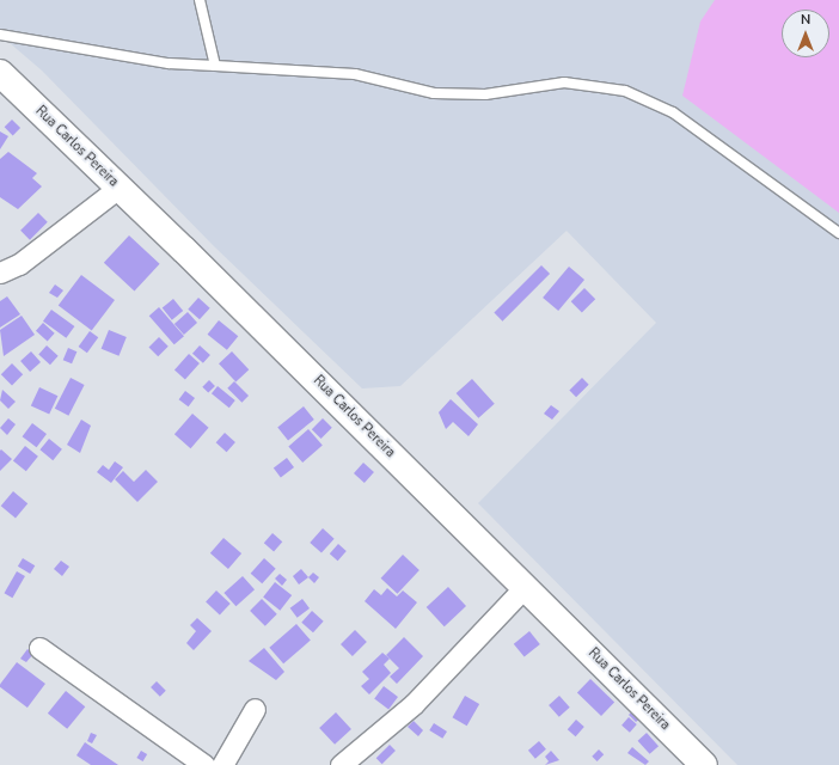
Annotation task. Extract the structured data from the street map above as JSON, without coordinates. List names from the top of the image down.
{
  "streets": {
    "main road": ["Rua Carlos Pereira"]
  },
  "north": "top"
}
